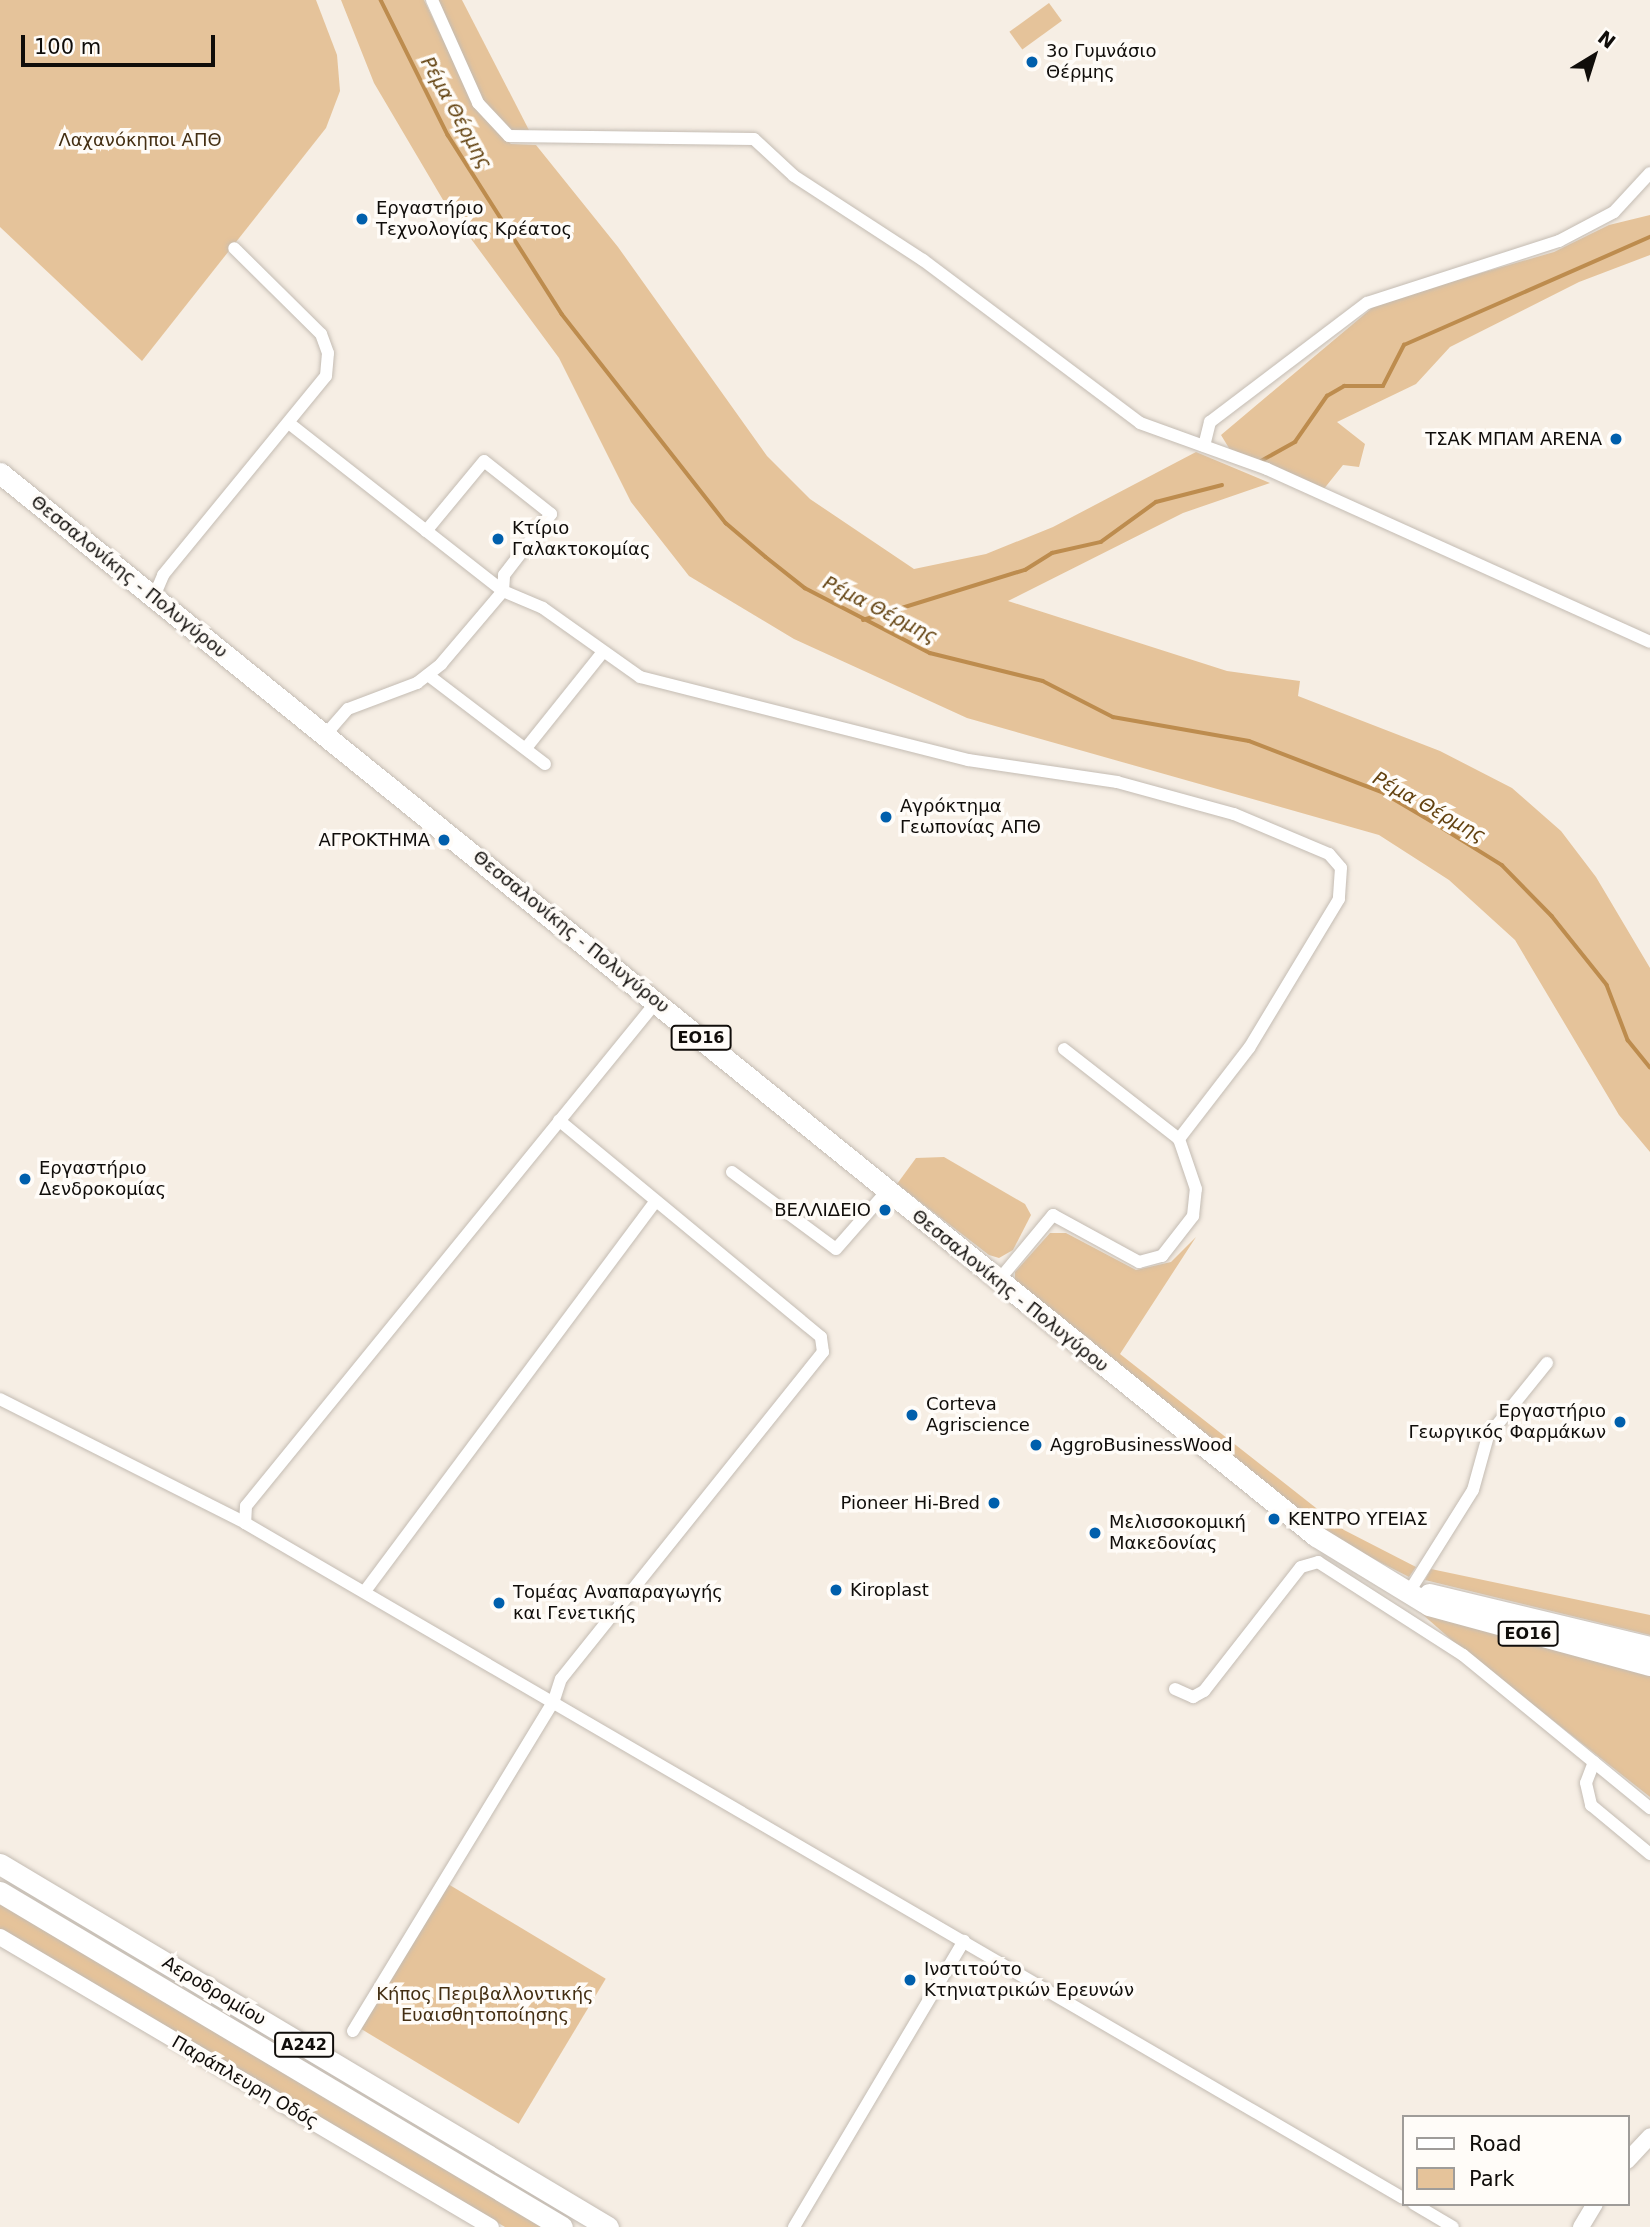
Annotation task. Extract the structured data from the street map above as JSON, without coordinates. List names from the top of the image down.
{
  "streets": {
    "main road": [
      "Θεσσαλονίκης - Πολυγύρου",
      "ΕΟ16",
      "Αεροδρομίου",
      "Α242"
    ],
    "street": ["Παράπλευρη Οδός"]
  },
  "water": ["Ρέμα Θέρμης"],
  "parks": ["Λαχανόκηποι ΑΠΘ", "Κήπος Περιβαλλοντικής Ευαισθητοποίησης"],
  "places": [
    "3ο Γυμνάσιο Θέρμης",
    "Εργαστήριο Τεχνολογίας Κρέατος",
    "ΤΣΑΚ ΜΠΑΜ ARENA",
    "Κτίριο Γαλακτοκομίας",
    "Αγρόκτημα Γεωπονίας ΑΠΘ",
    "ΑΓΡΟΚΤΗΜΑ",
    "Εργαστήριο Δενδροκομίας",
    "ΒΕΛΛΙΔΕΙΟ",
    "Corteva Agriscience",
    "Εργαστήριο Γεωργικός Φαρμάκων",
    "AggroBusinessWood",
    "Pioneer Hi-Bred",
    "ΚΕΝΤΡΟ ΥΓΕΙΑΣ",
    "Μελισσοκομική Μακεδονίας",
    "Kiroplast",
    "Τομέας Αναπαραγωγής και Γενετικής",
    "Ινστιτούτο Κτηνιατρικών Ερευνών"
  ],
  "legend": ["Road", "Park"],
  "scale_bar": "100 m",
  "north": "top right"
}
